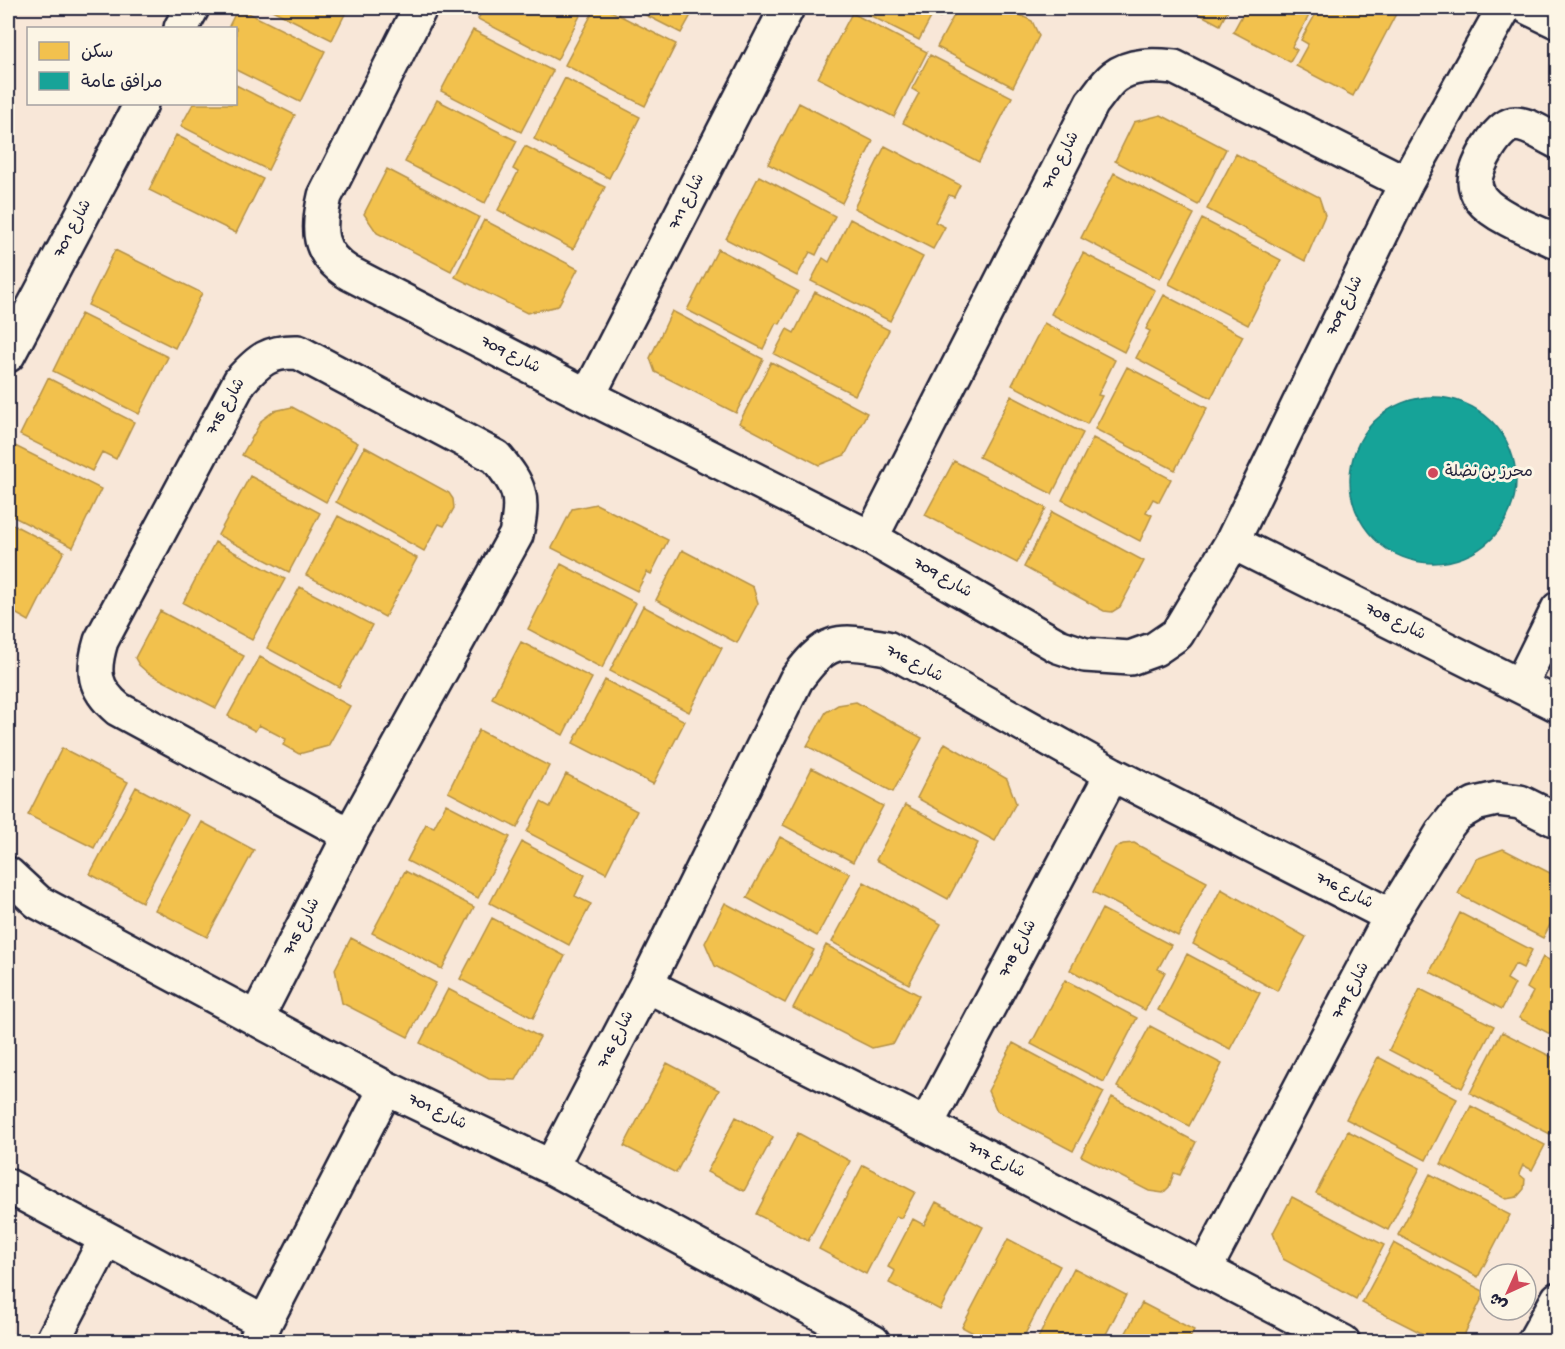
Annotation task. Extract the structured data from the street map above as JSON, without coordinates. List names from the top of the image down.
{
  "streets": {
    "street": [
      "شارع 710",
      "شارع 711",
      "شارع 701",
      "شارع 709",
      "شارع 715",
      "شارع 708",
      "شارع 716",
      "شارع 718",
      "شارع 719",
      "شارع 717"
    ]
  },
  "crossings": [
    ["شارع 710", "شارع 709"],
    ["شارع 711", "شارع 709"],
    ["شارع 701", "شارع 715"],
    ["شارع 701", "شارع 716"],
    ["شارع 709", "شارع 708"],
    ["شارع 716", "شارع 718"],
    ["شارع 716", "شارع 719"],
    ["شارع 716", "شارع 717"],
    ["شارع 718", "شارع 717"],
    ["شارع 719", "شارع 717"]
  ],
  "places": ["محرز بن نضلة"],
  "legend": ["سكن", "مرافق عامة"],
  "north": "bottom left"
}
